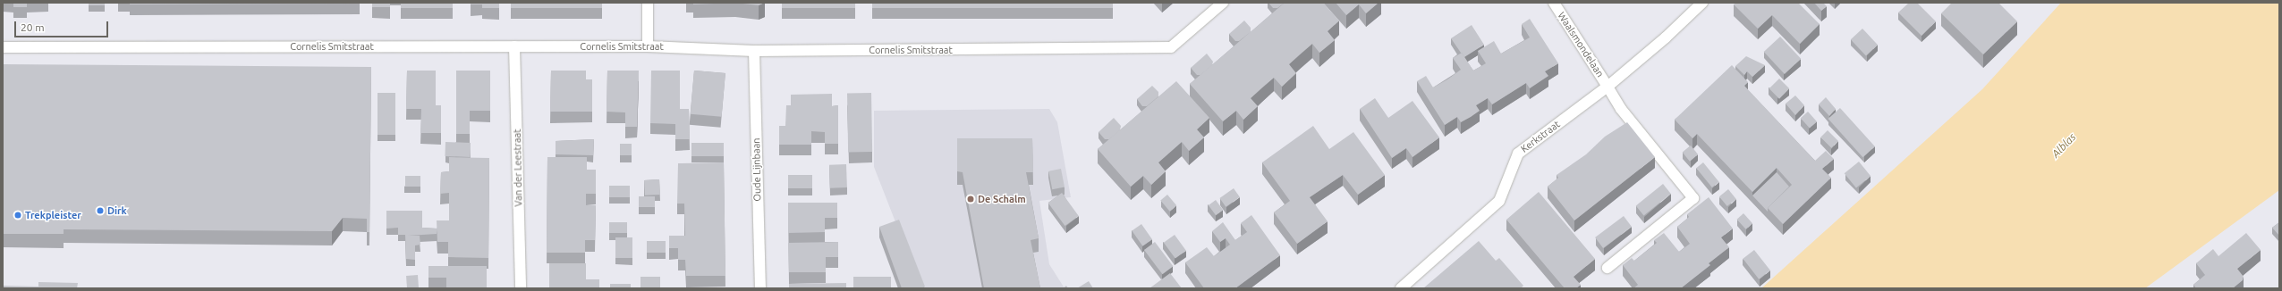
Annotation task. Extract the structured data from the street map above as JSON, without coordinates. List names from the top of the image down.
{
  "streets": {
    "street": [
      "Waalsmondelaan",
      "Cornelis Smitstraat",
      "Kerkstraat",
      "Van der Leestraat",
      "Oude Lijnbaan"
    ]
  },
  "crossings": [
    ["Waalsmondelaan", "Kerkstraat"],
    ["Cornelis Smitstraat", "Van der Leestraat"],
    ["Cornelis Smitstraat", "Oude Lijnbaan"]
  ],
  "water": ["Alblas"],
  "places": ["De Schalm", "Dirk", "Trekpleister"],
  "scale_bar": "20 m"
}
